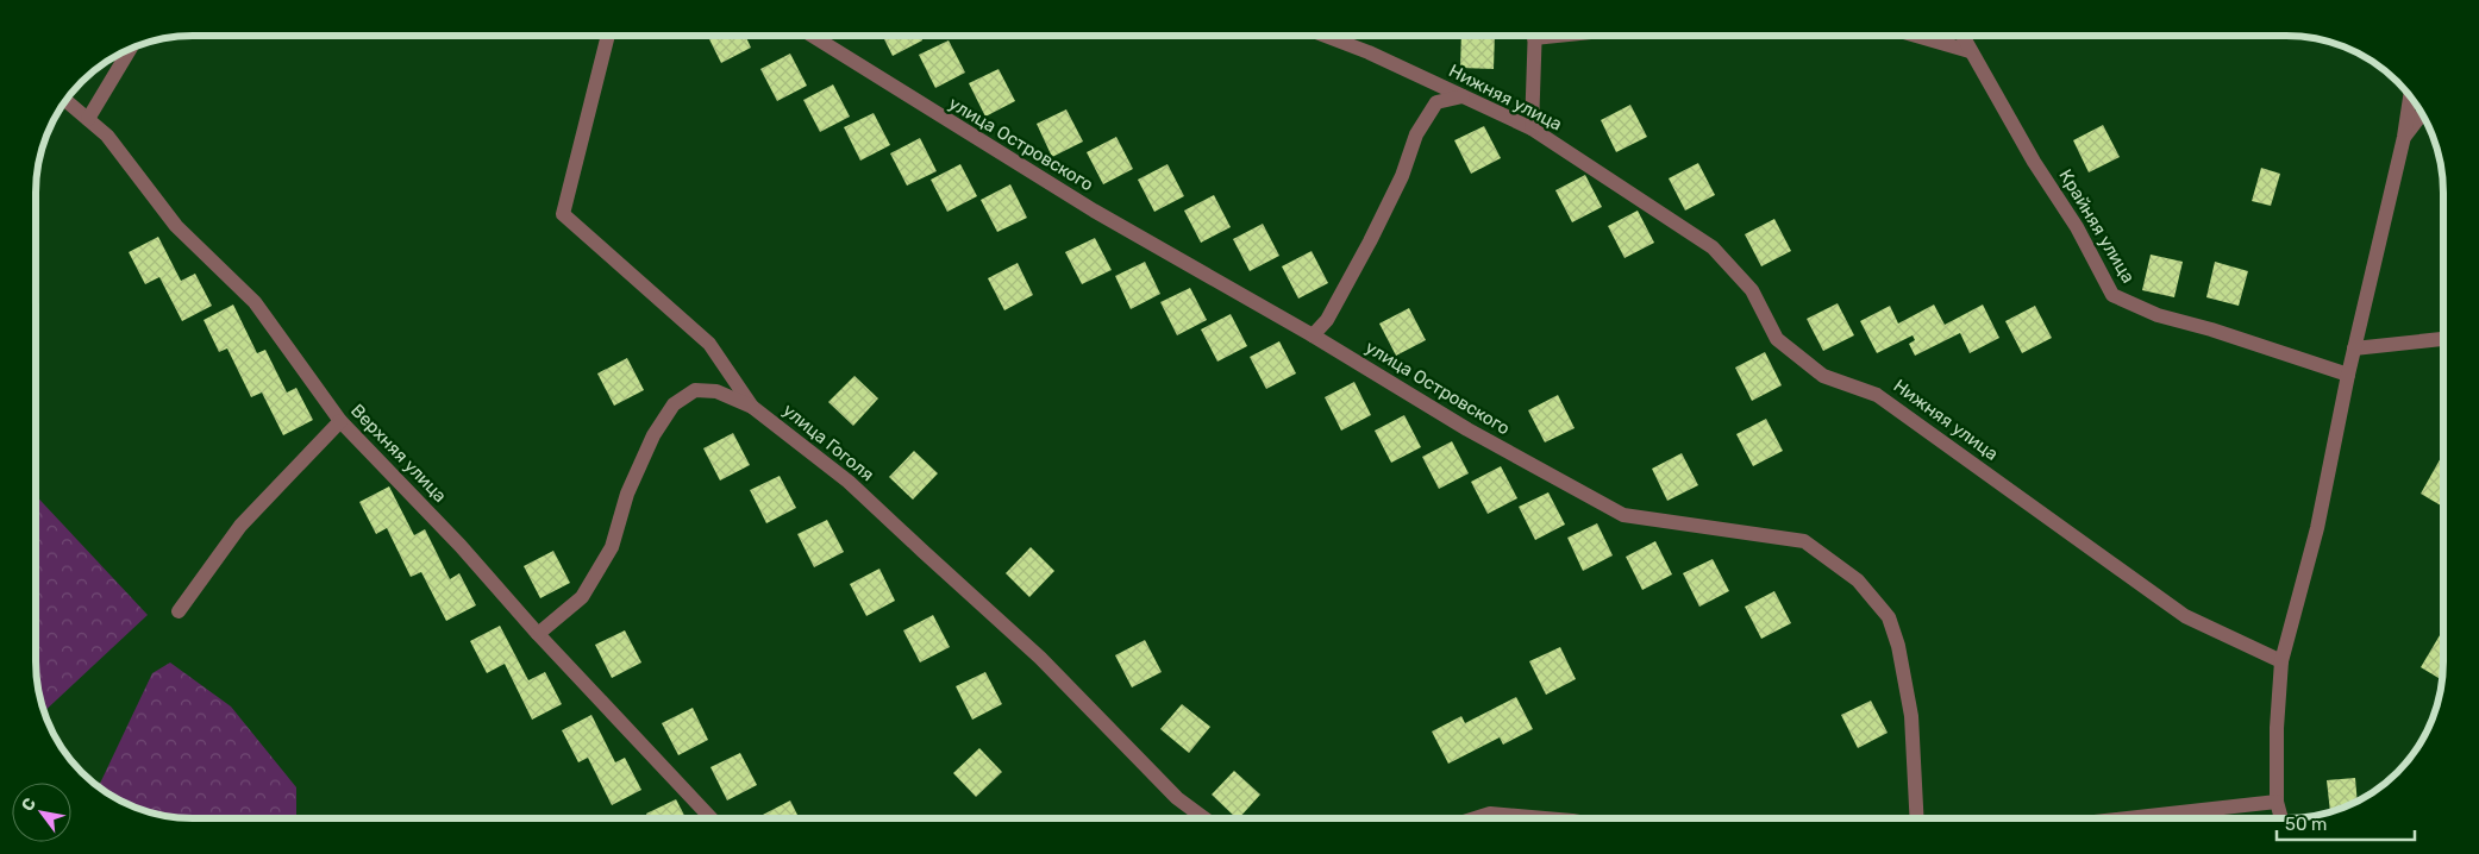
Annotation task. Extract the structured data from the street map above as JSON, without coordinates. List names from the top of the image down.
{
  "streets": {
    "street": [
      "Нижняя улица",
      "улица Островского",
      "Крайняя улица",
      "улица Гоголя",
      "Верхняя улица"
    ]
  },
  "scale_bar": "50 m",
  "north": "top left"
}
